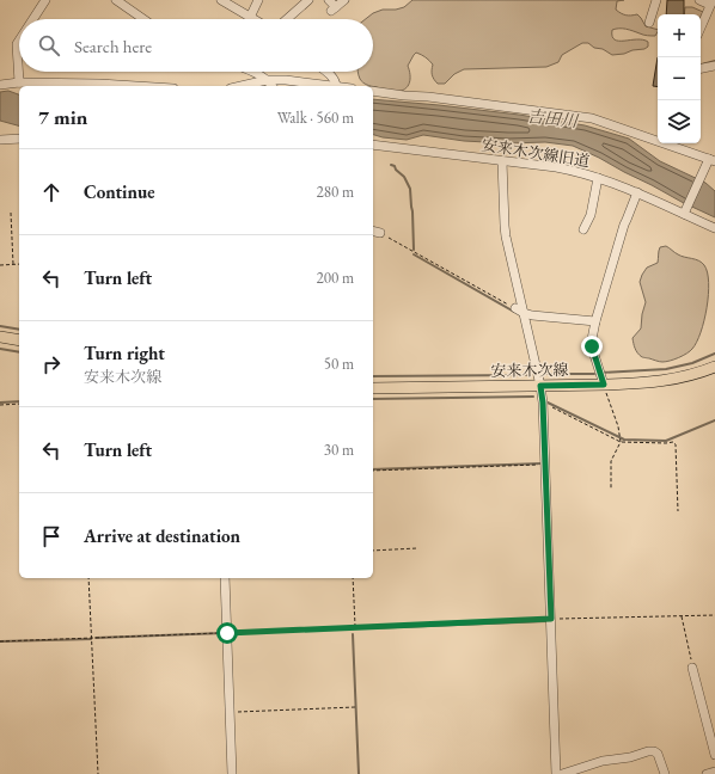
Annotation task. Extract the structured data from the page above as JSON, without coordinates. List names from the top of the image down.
{
  "streets": {
    "main road": ["安来木次線"],
    "street": ["安来木次線旧道"]
  },
  "water": ["吉田川"],
  "page": {
    "map_buttons": ["+", "−"],
    "search": "Search here",
    "heading": ["7 min", "Walk · 560 m"],
    "list": [
      ["Continue", "280 m"],
      ["Turn left", "200 m"],
      ["Turn right", "安来木次線", "50 m"],
      ["Turn left", "30 m"],
      "Arrive at destination"
    ]
  }
}
